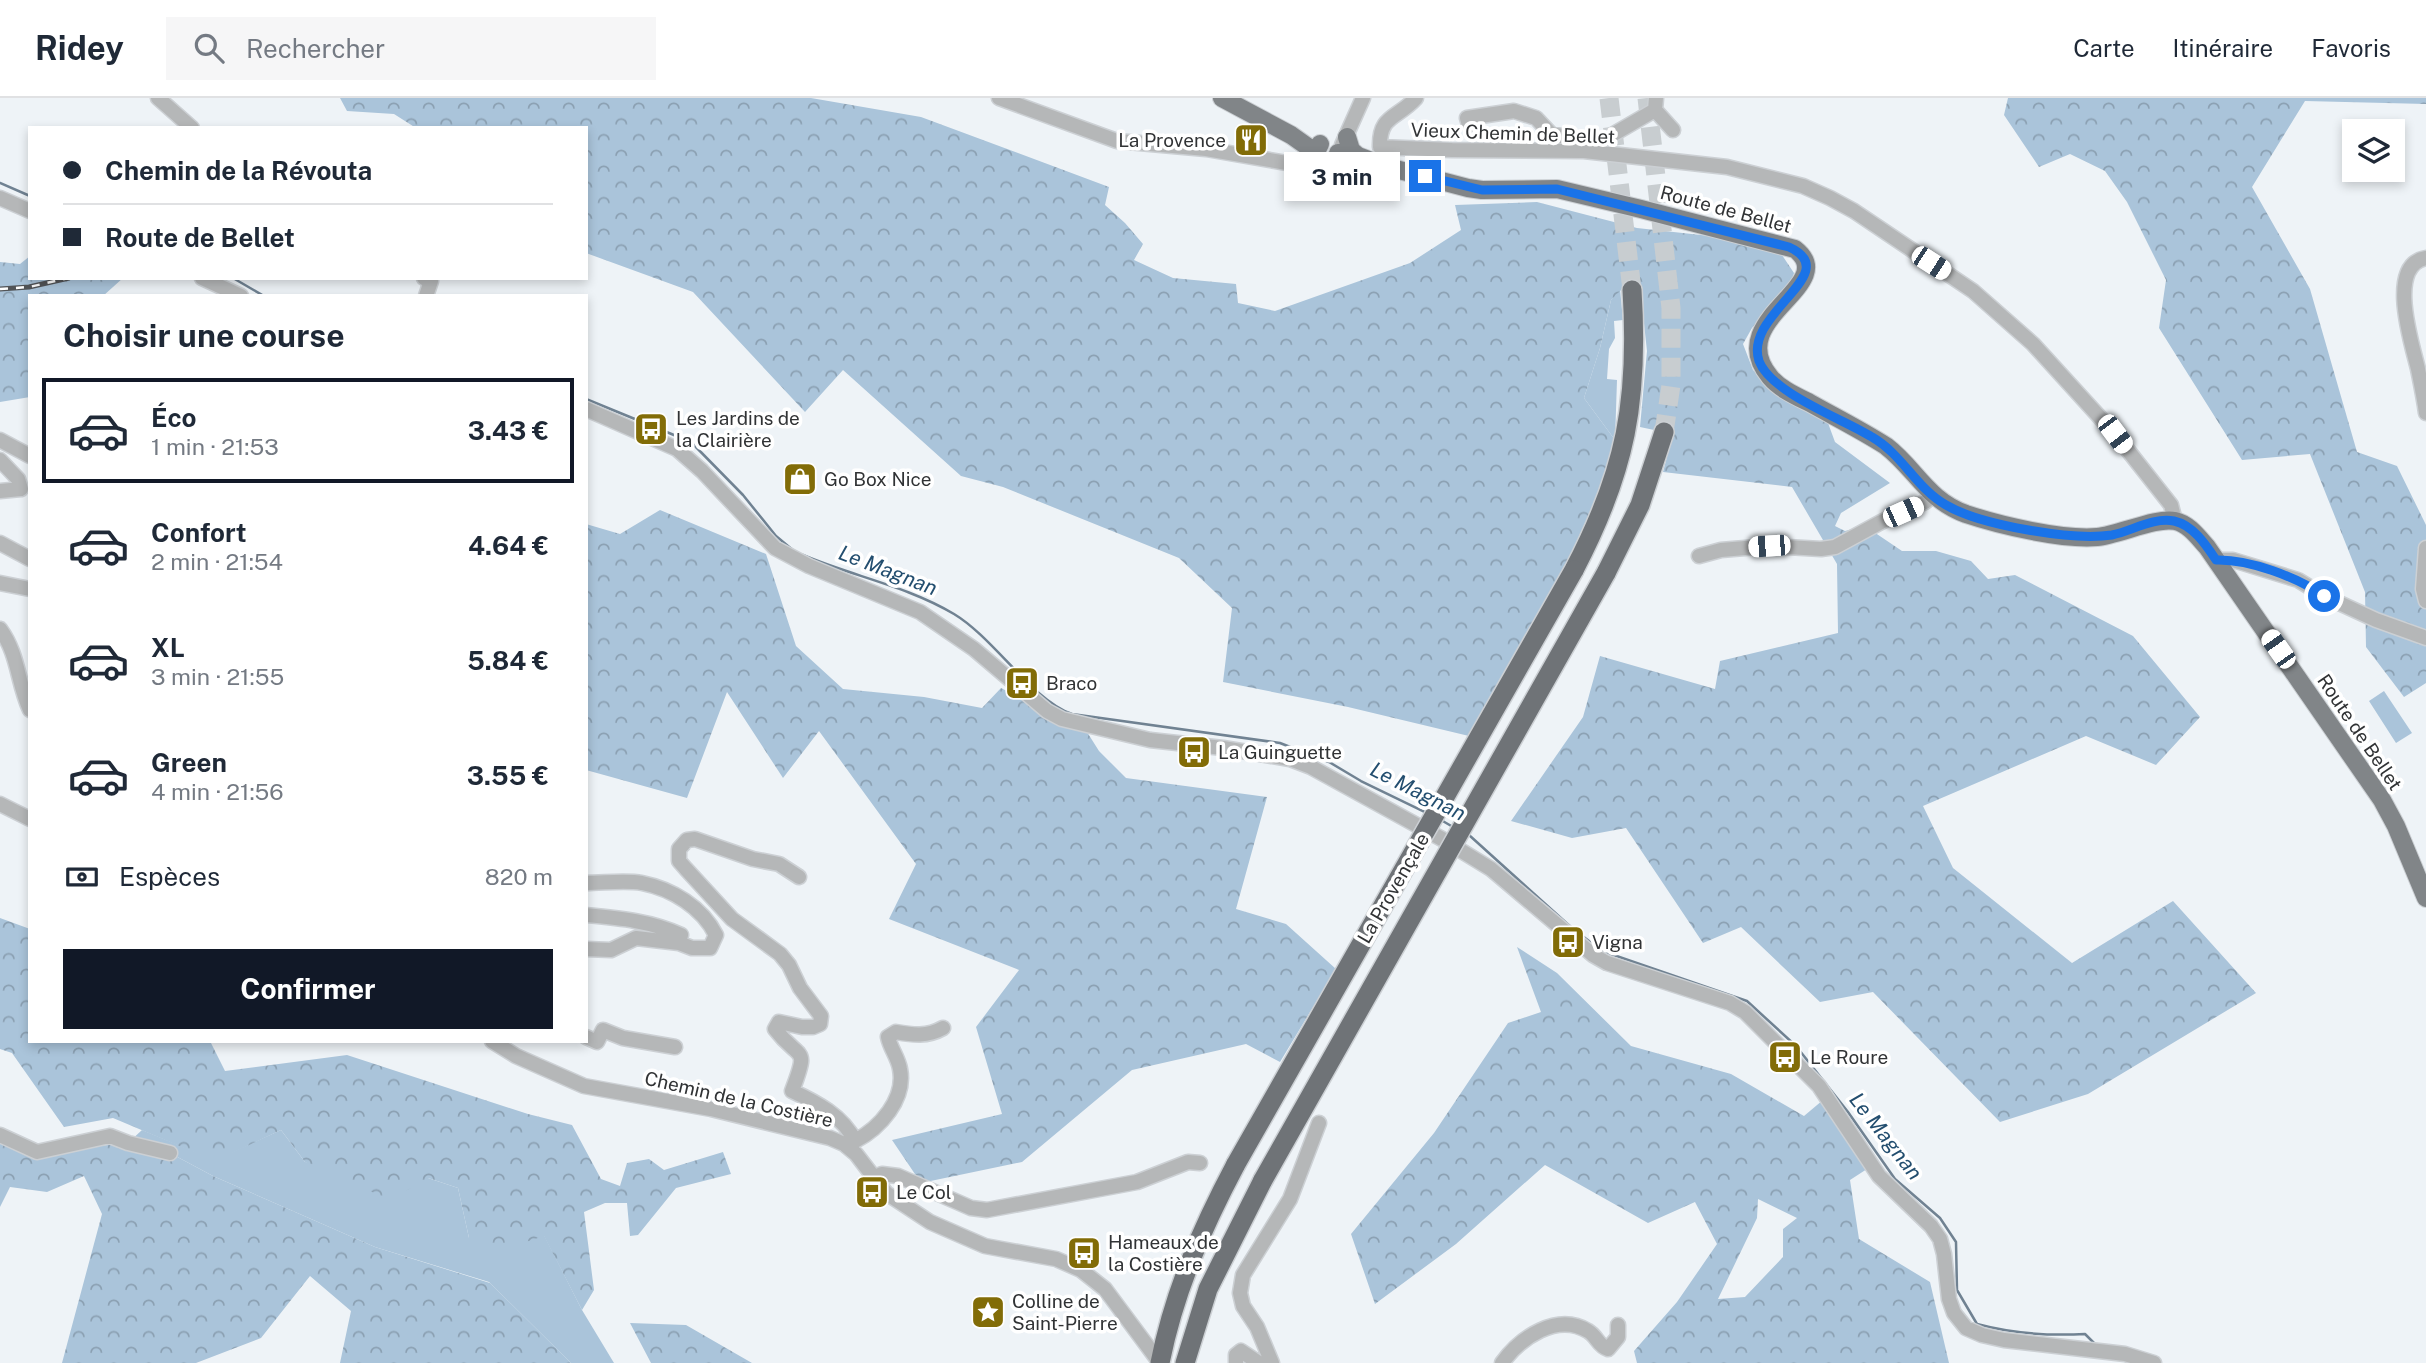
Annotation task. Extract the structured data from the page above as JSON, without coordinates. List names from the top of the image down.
{
  "streets": {
    "highway": ["La Provençale"],
    "main road": ["Route de Bellet"],
    "street": ["Vieux Chemin de Bellet", "Chemin de la Costière"]
  },
  "crossings": [
    ["Vieux Chemin de Bellet", "Route de Bellet"],
    ["La Provençale", "Chemin de la Costière"]
  ],
  "water": ["Le Magnan"],
  "places": {
    "restaurant": ["La Provence"],
    "bus stop": [
      "Les Jardins de la Clairière",
      "Braco",
      "La Guinguette",
      "Vigna",
      "Le Roure",
      "Le Col",
      "Hameaux de la Costière"
    ],
    "shop": ["Go Box Nice"],
    "place": ["Colline de Saint-Pierre"]
  },
  "page": {
    "header": "Ridey",
    "search": "Rechercher",
    "nav": ["Carte", "Itinéraire", "Favoris"],
    "banner": ["Chemin de la Révouta", "Route de Bellet"],
    "bubble": "3 min",
    "heading": "Choisir une course",
    "list": [
      {
        "name": "Éco",
        "note": "1 min · 21:53",
        "value": "3.43 €"
      },
      {
        "name": "Confort",
        "note": "2 min · 21:54",
        "value": "4.64 €"
      },
      {
        "name": "XL",
        "note": "3 min · 21:55",
        "value": "5.84 €"
      },
      {
        "name": "Green",
        "note": "4 min · 21:56",
        "value": "3.55 €"
      }
    ],
    "pay": ["Espèces", "820 m"],
    "buttons": "Confirmer"
  }
}
